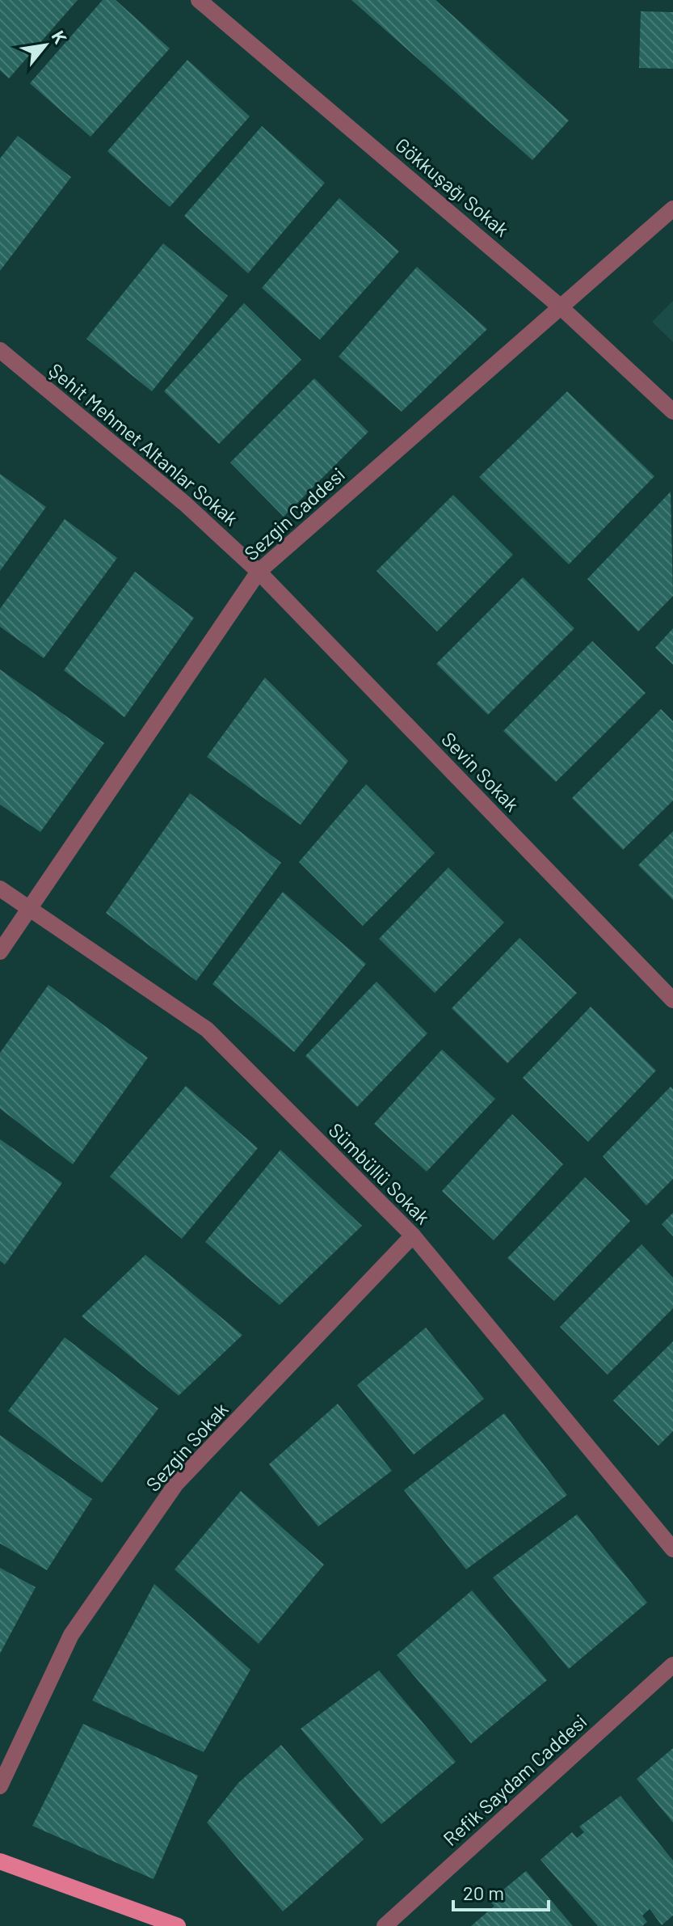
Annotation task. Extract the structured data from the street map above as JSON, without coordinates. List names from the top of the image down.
{
  "streets": {
    "street": [
      "Gökkuşağı Sokak",
      "Şehit Mehmet Altanlar Sokak",
      "Sezgin Caddesi",
      "Sevin Sokak",
      "Sümbüllü Sokak",
      "Sezgin Sokak",
      "Refik Saydam Caddesi"
    ]
  },
  "crossings": [
    ["Gökkuşağı Sokak", "Sezgin Caddesi"],
    ["Şehit Mehmet Altanlar Sokak", "Sezgin Caddesi"],
    ["Şehit Mehmet Altanlar Sokak", "Sevin Sokak"],
    ["Sezgin Caddesi", "Sevin Sokak"],
    ["Sezgin Caddesi", "Sümbüllü Sokak"],
    ["Sümbüllü Sokak", "Sezgin Sokak"]
  ],
  "scale_bar": "20 m",
  "north": "top right"
}
